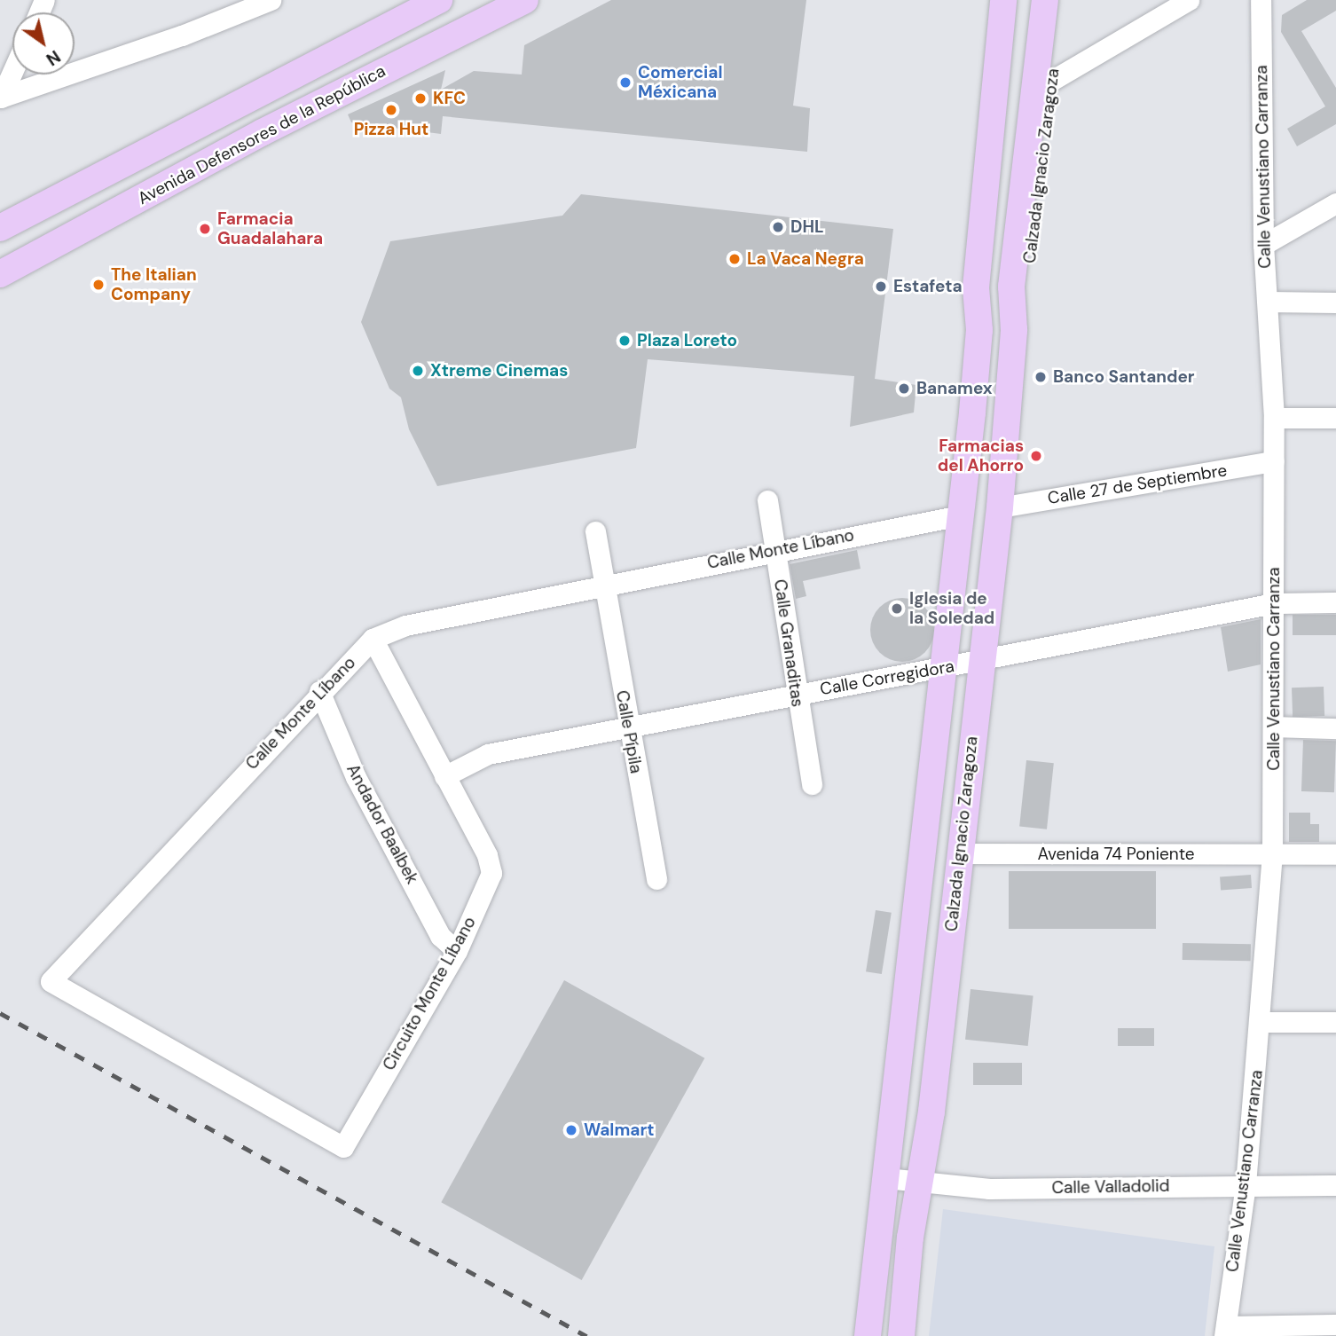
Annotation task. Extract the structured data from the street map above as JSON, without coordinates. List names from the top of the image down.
{
  "streets": {
    "main road": ["Avenida Defensores de la República", "Calzada Ignacio Zaragoza"],
    "street": [
      "Calle Venustiano Carranza",
      "Calle 27 de Septiembre",
      "Calle Monte Líbano",
      "Calle Granaditas",
      "Calle Corregidora",
      "Calle Pípila",
      "Andador Baalbek",
      "Avenida 74 Poniente",
      "Circuito Monte Líbano",
      "Calle Valladolid"
    ]
  },
  "crossings": [
    ["Calzada Ignacio Zaragoza", "Calle 27 de Septiembre"],
    ["Calzada Ignacio Zaragoza", "Calle Monte Líbano"],
    ["Calzada Ignacio Zaragoza", "Calle Corregidora"],
    ["Calzada Ignacio Zaragoza", "Avenida 74 Poniente"],
    ["Calzada Ignacio Zaragoza", "Calle Valladolid"],
    ["Calle Venustiano Carranza", "Calle 27 de Septiembre"],
    ["Calle Venustiano Carranza", "Calle Corregidora"],
    ["Calle Venustiano Carranza", "Avenida 74 Poniente"],
    ["Calle Venustiano Carranza", "Calle Valladolid"],
    ["Calle Monte Líbano", "Calle Granaditas"],
    ["Calle Monte Líbano", "Calle Pípila"],
    ["Calle Monte Líbano", "Andador Baalbek"],
    ["Calle Monte Líbano", "Circuito Monte Líbano"],
    ["Calle Granaditas", "Calle Corregidora"],
    ["Calle Corregidora", "Calle Pípila"],
    ["Calle Corregidora", "Circuito Monte Líbano"],
    ["Andador Baalbek", "Circuito Monte Líbano"]
  ],
  "places": [
    "Comercial Méxicana",
    "KFC",
    "Pizza Hut",
    "DHL",
    "Farmacia Guadalahara",
    "La Vaca Negra",
    "The Italian Company",
    "Estafeta",
    "Plaza Loreto",
    "Xtreme Cinemas",
    "Banco Santander",
    "Banamex",
    "Farmacias del Ahorro",
    "Iglesia de la Soledad",
    "Walmart"
  ],
  "north": "bottom right"
}
